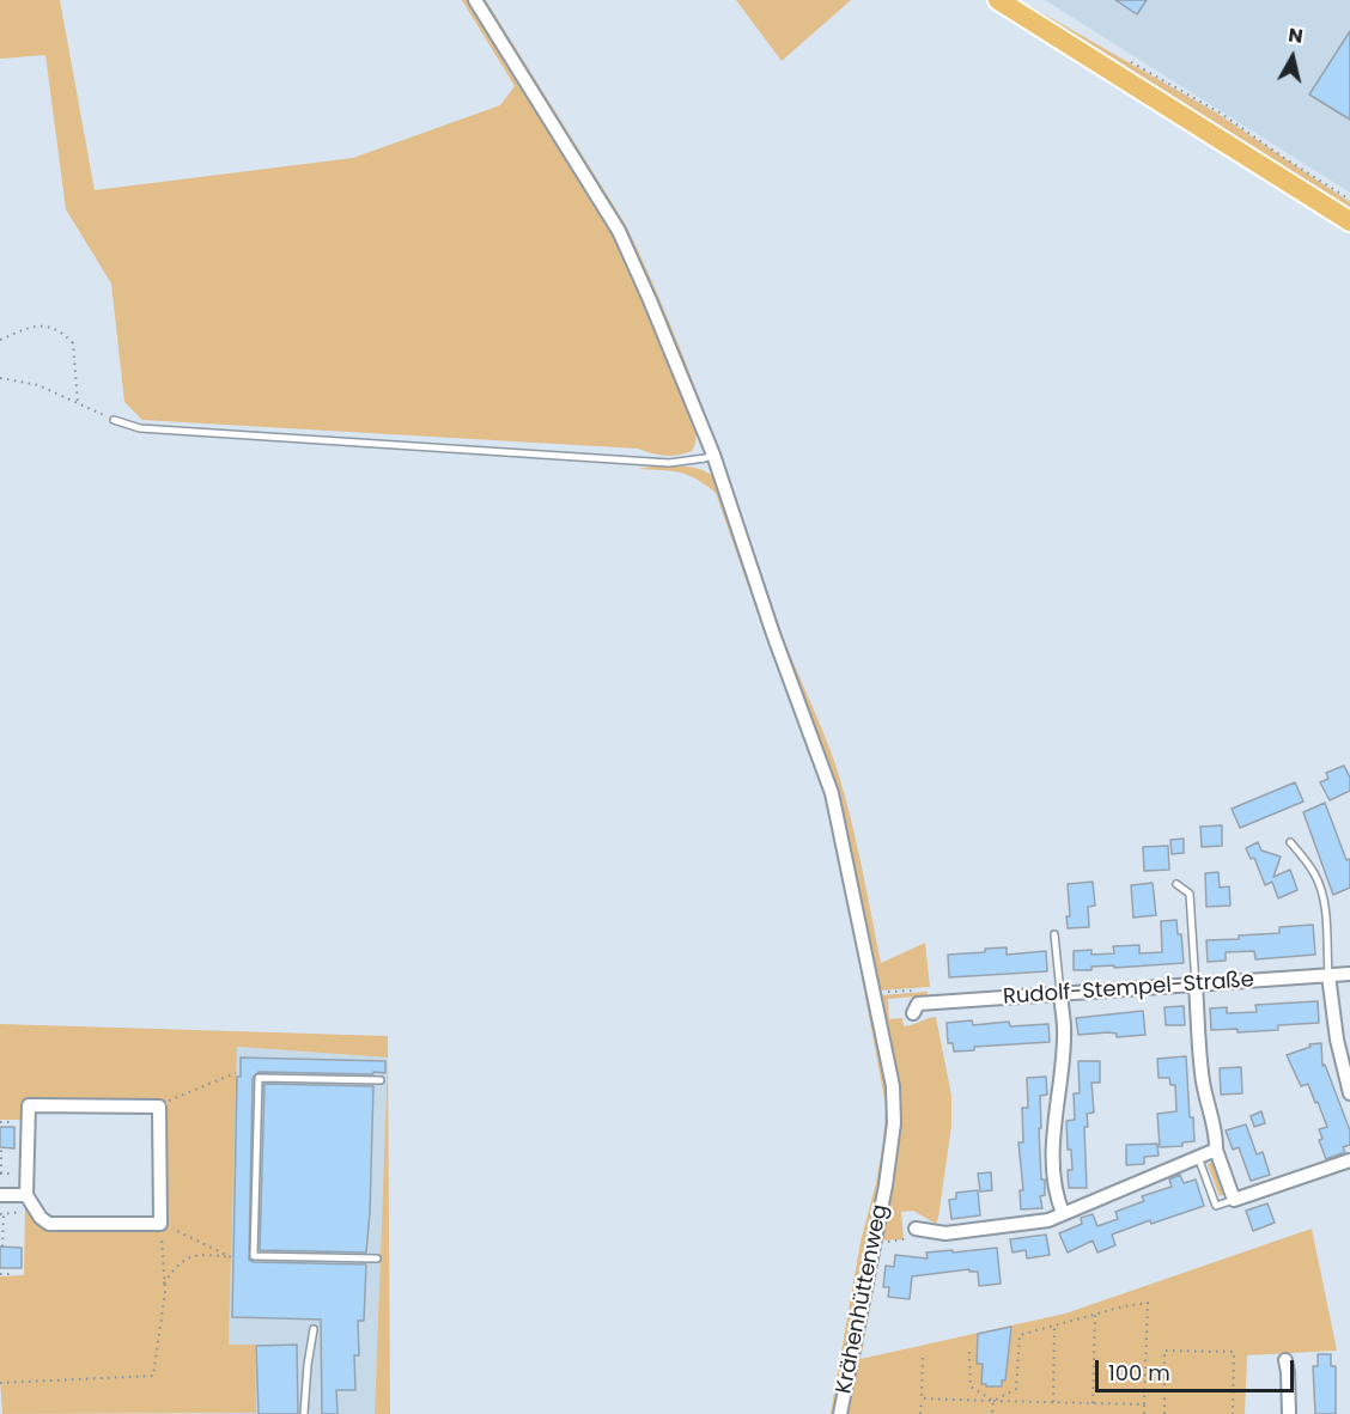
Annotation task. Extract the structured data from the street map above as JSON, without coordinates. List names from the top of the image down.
{
  "streets": {
    "street": ["Rudolf-Stempel-Straße", "Krähenhüttenweg"]
  },
  "scale_bar": "100 m",
  "north": "top"
}
